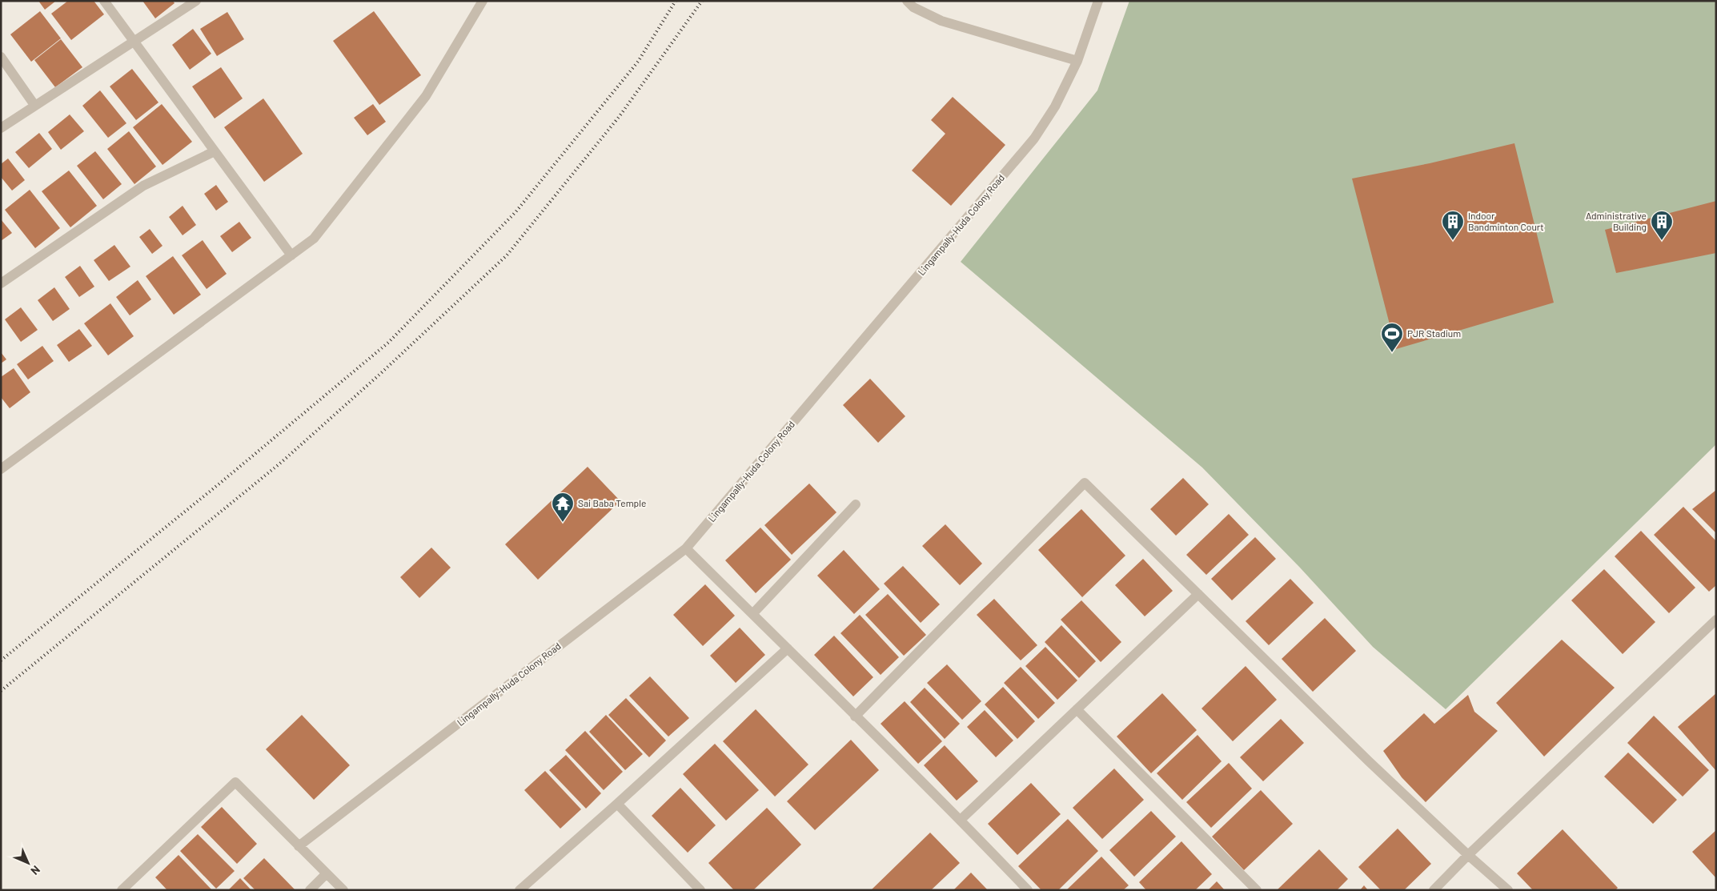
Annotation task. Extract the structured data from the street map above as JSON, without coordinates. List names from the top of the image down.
{
  "streets": {
    "street": ["Lingampally-Huda Colony Road"]
  },
  "places": {
    "building": ["Indoor Bandminton Court", "Administrative Building"],
    "sports": ["PJR Stadium"],
    "temple": ["Sai Baba Temple"]
  },
  "north": "bottom right"
}
